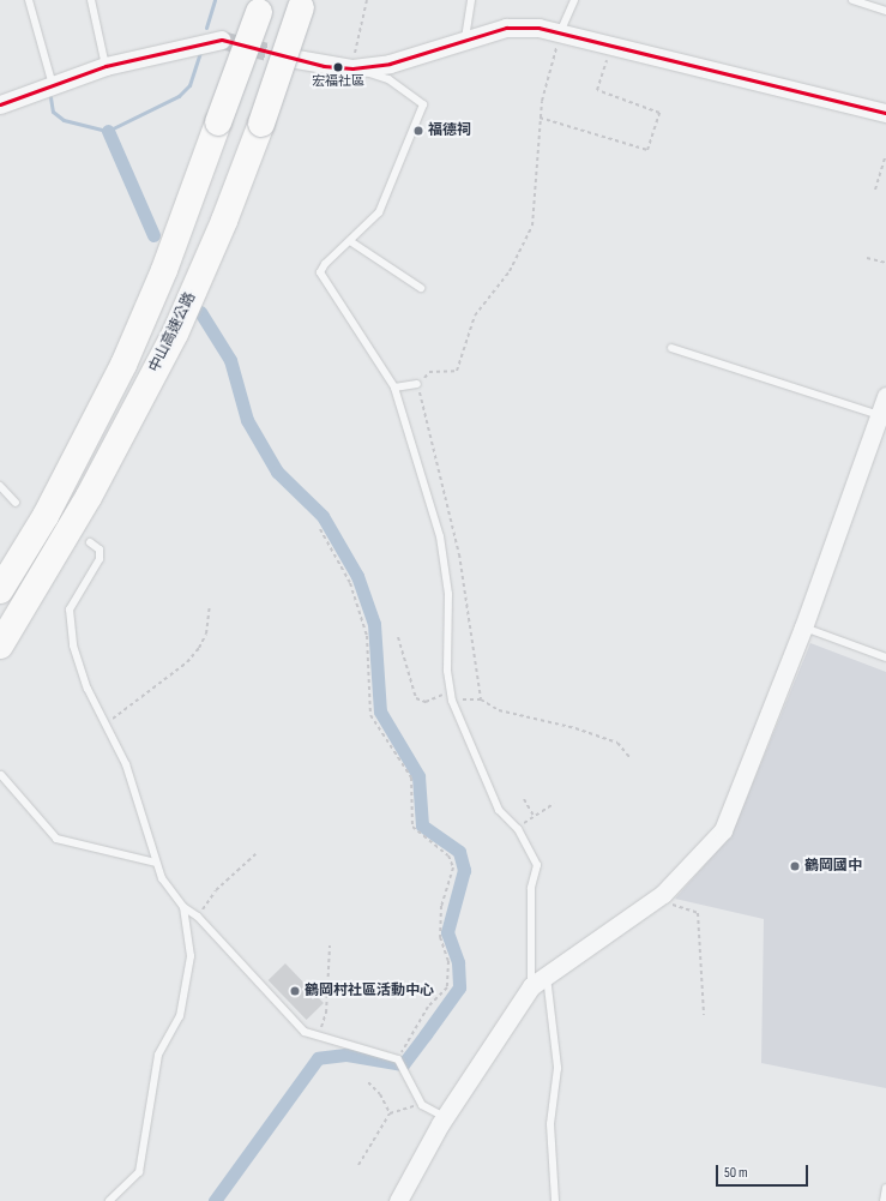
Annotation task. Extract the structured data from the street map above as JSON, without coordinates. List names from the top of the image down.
{
  "streets": {
    "highway": ["中山高速公路"]
  },
  "places": [
    "宏福社區",
    "福德祠",
    "鶴岡國中",
    "鶴岡村社區活動中心"
  ],
  "scale_bar": "50 m"
}
